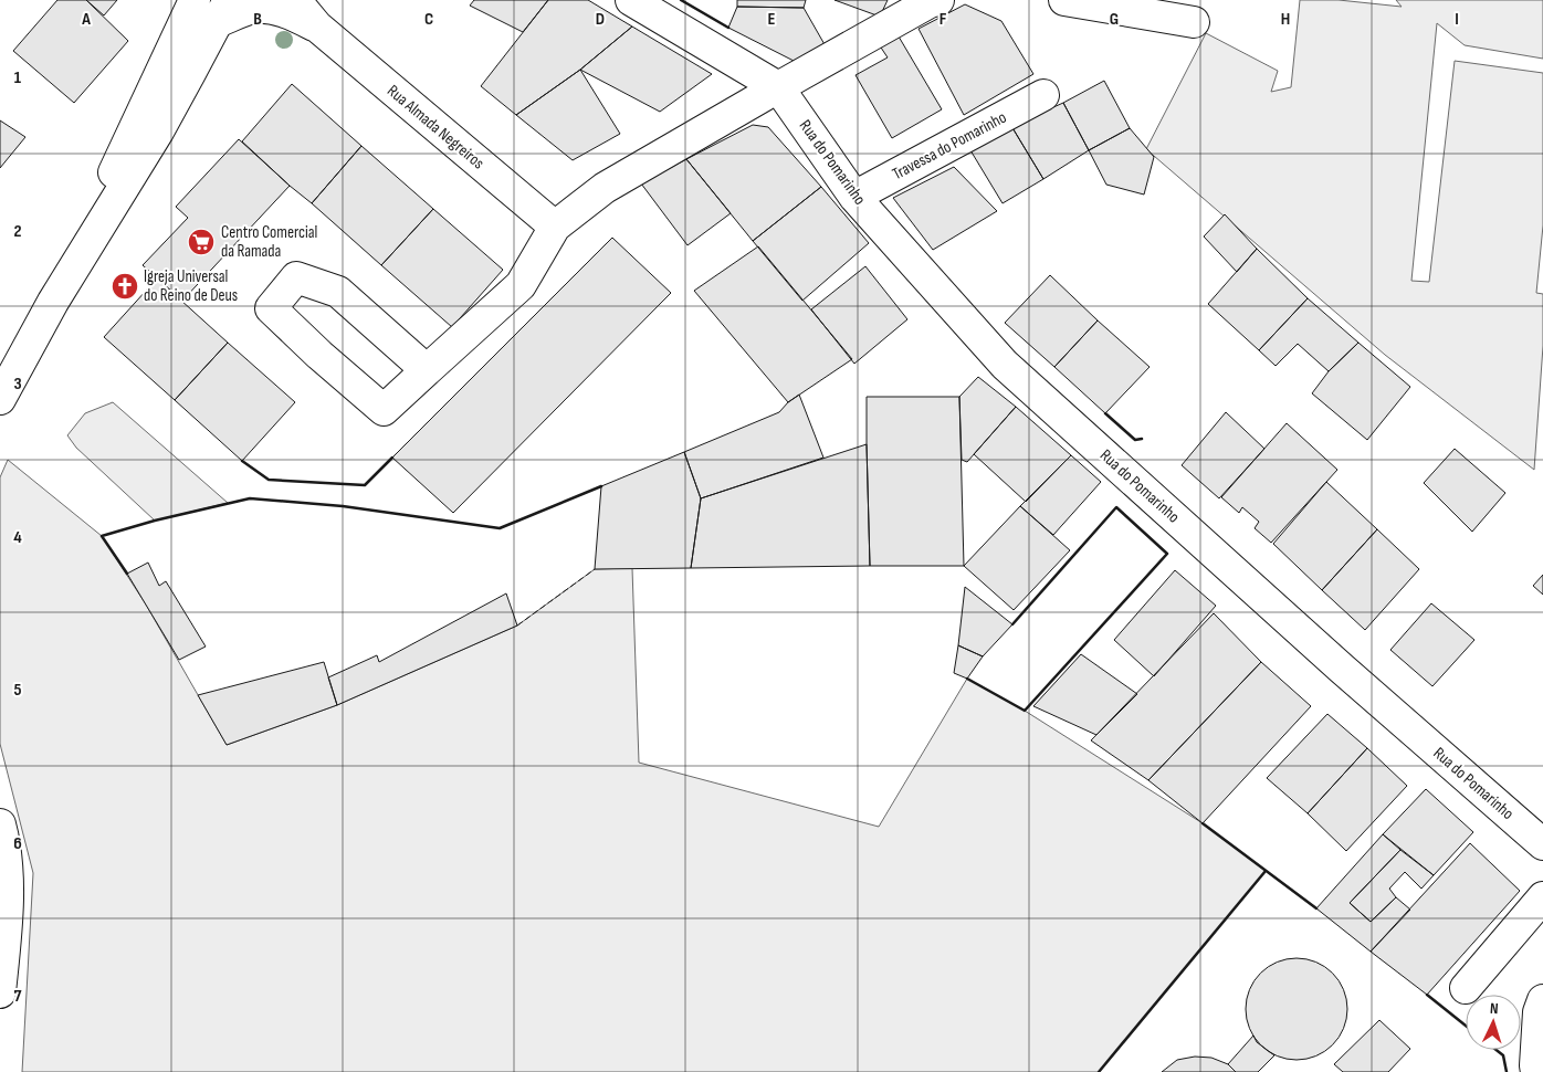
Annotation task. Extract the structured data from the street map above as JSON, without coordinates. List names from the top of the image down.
{
  "streets": {
    "street": ["Rua Almada Negreiros", "Travessa do Pomarinho", "Rua do Pomarinho"]
  },
  "crossings": [
    ["Travessa do Pomarinho", "Rua do Pomarinho"]
  ],
  "places": {
    "supermarket": ["Centro Comercial da Ramada"],
    "church": ["Igreja Universal do Reino de Deus"]
  },
  "north": "top",
  "grid": {
    "columns": [
      "A",
      "B",
      "C",
      "D",
      "E",
      "F",
      "G",
      "H",
      "I"
    ],
    "rows": [
      "1",
      "2",
      "3",
      "4",
      "5",
      "6",
      "7"
    ]
  }
}
